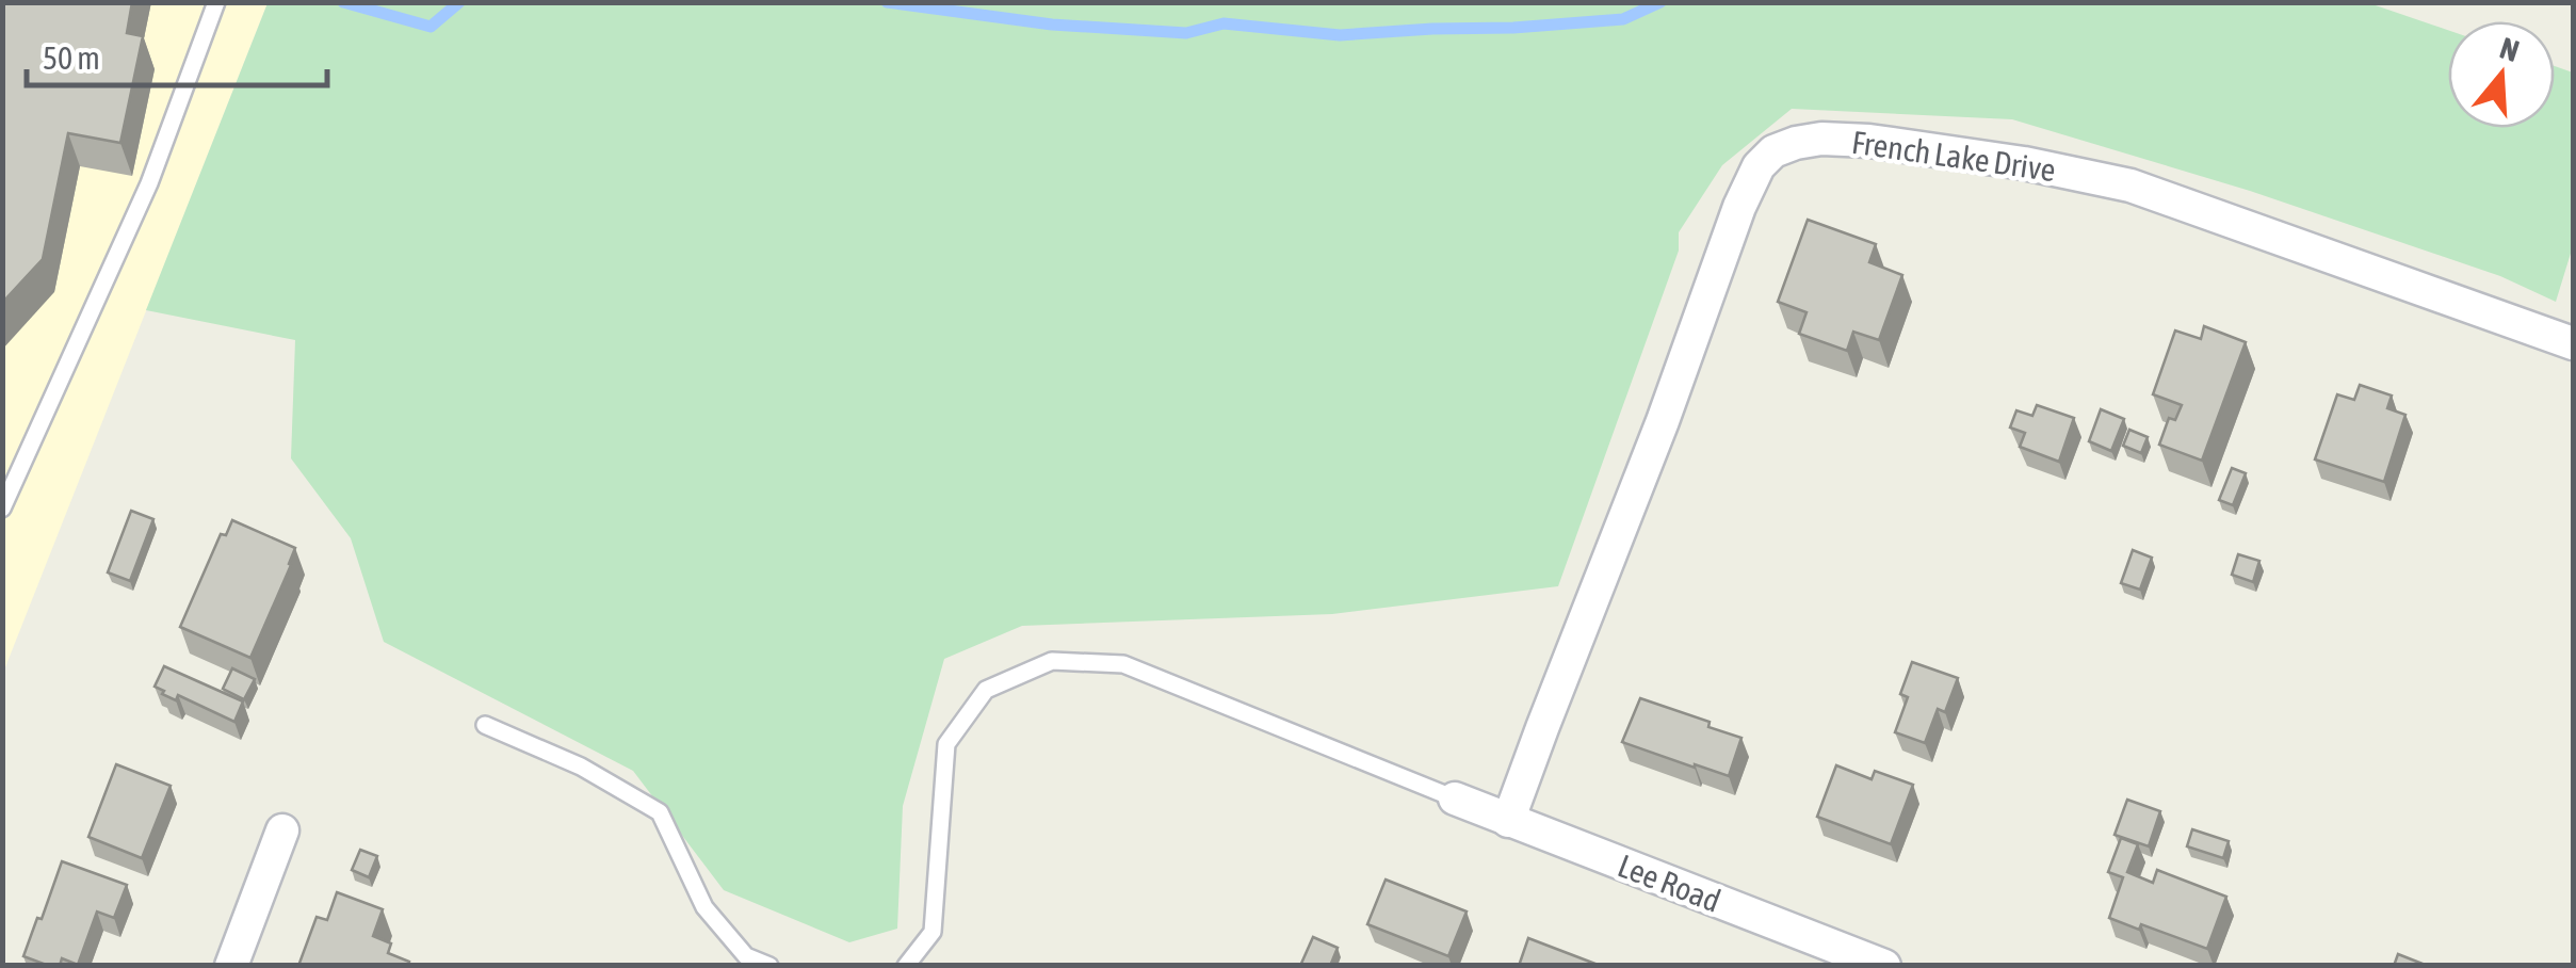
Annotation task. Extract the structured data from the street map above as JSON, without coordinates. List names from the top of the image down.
{
  "streets": {
    "street": ["French Lake Drive", "Lee Road"]
  },
  "crossings": [
    ["French Lake Drive", "Lee Road"]
  ],
  "scale_bar": "50 m",
  "north": "top"
}
